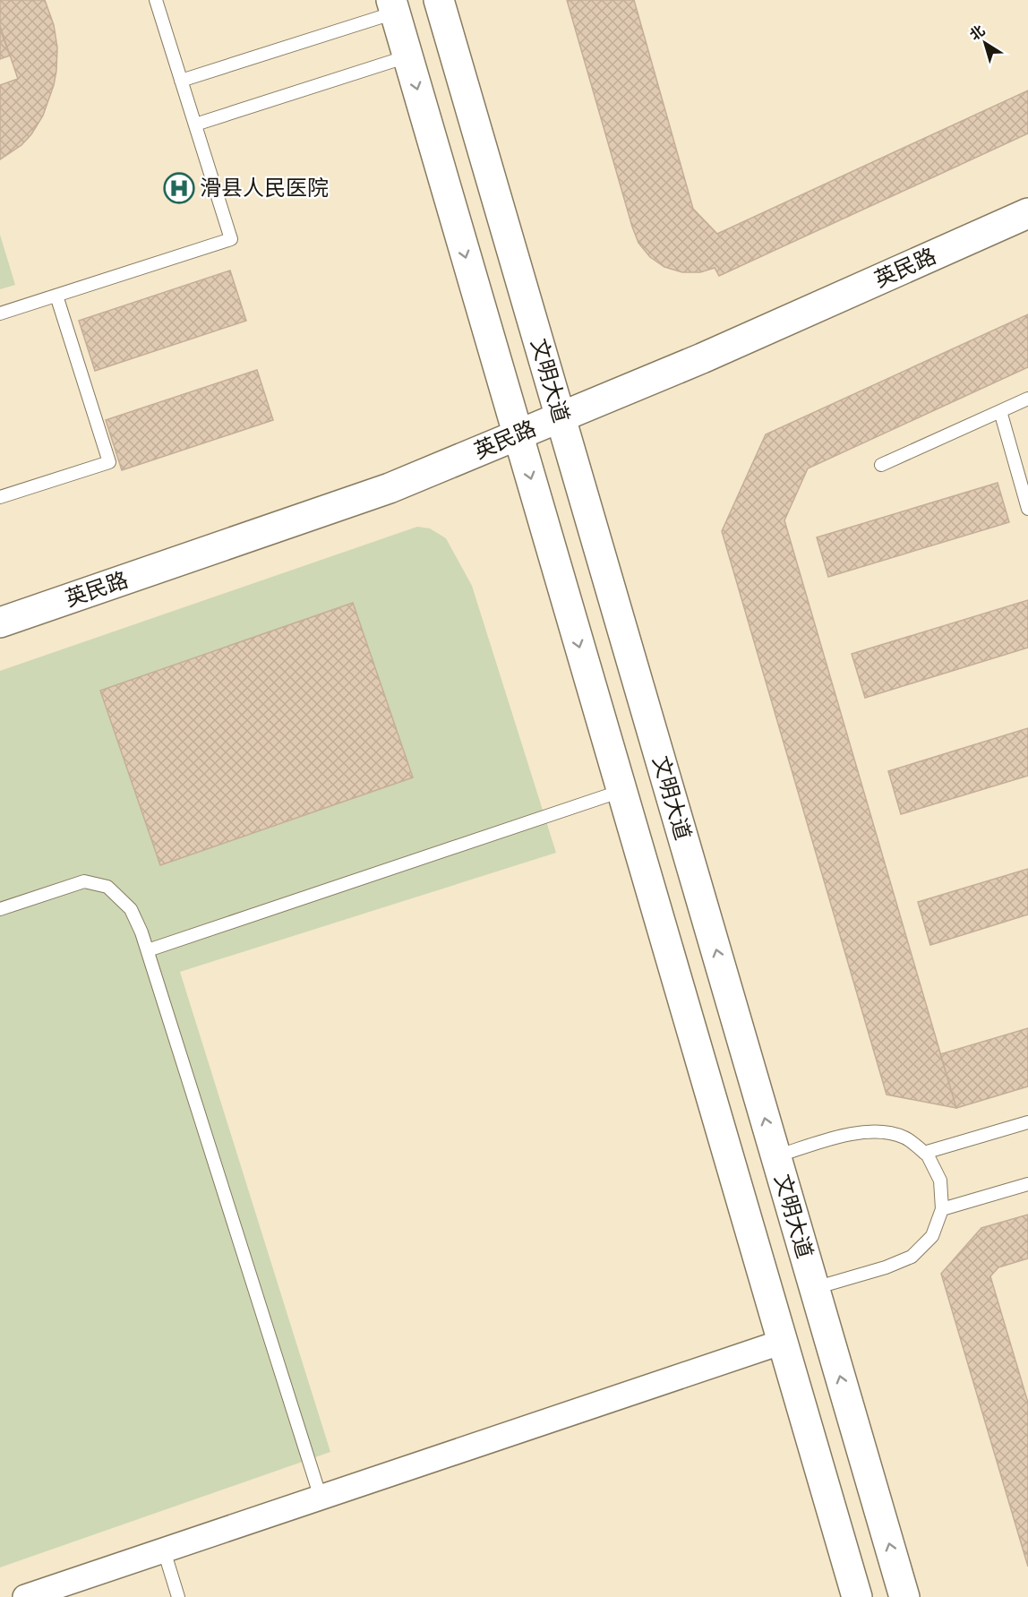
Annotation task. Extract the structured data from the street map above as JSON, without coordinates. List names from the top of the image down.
{
  "streets": {
    "main road": ["英民路", "文明大道"]
  },
  "crossings": [
    ["英民路", "文明大道"]
  ],
  "places": {
    "hospital": ["滑县人民医院"]
  },
  "north": "top left"
}
